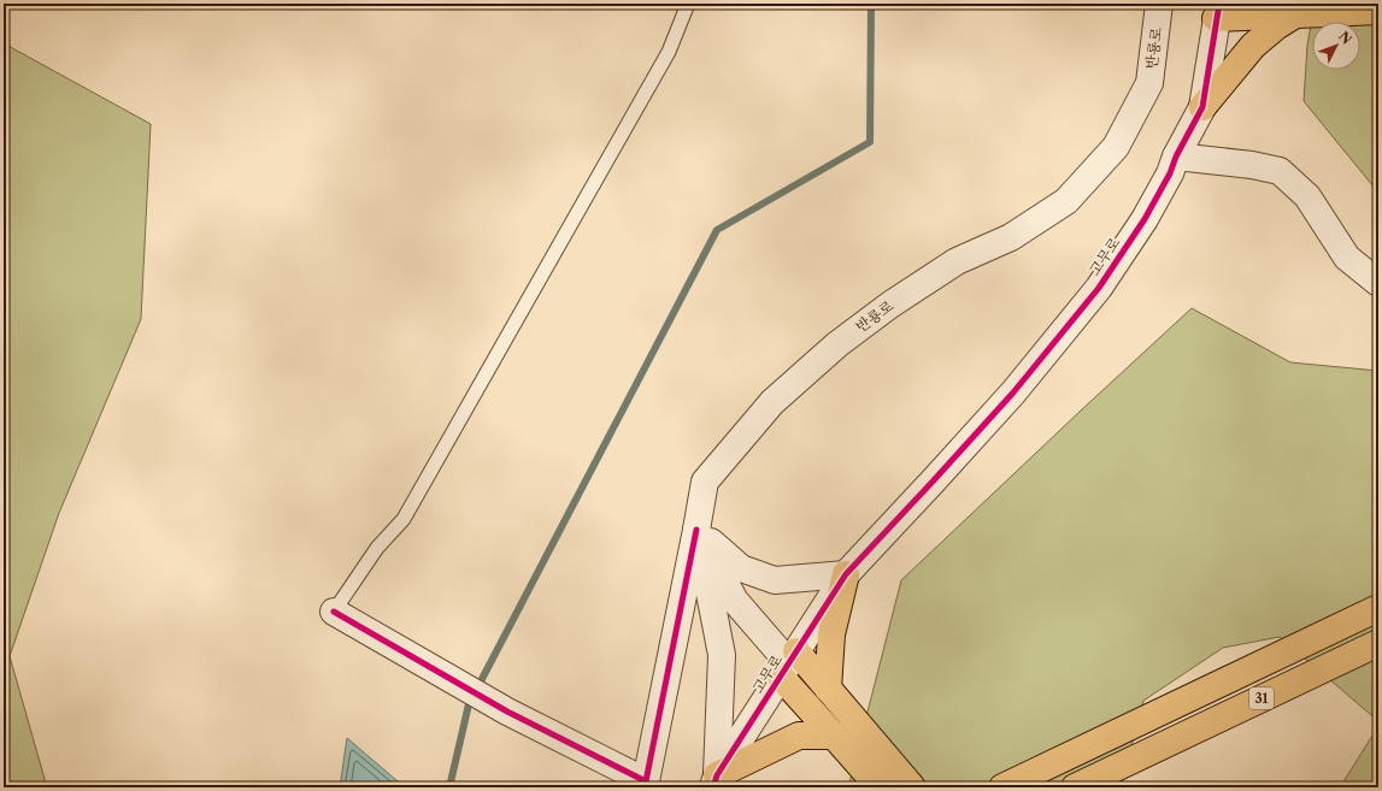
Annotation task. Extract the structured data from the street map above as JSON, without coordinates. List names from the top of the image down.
{
  "streets": {
    "highway": ["31"],
    "street": ["반룡로", "고무로"]
  },
  "north": "top right"
}
